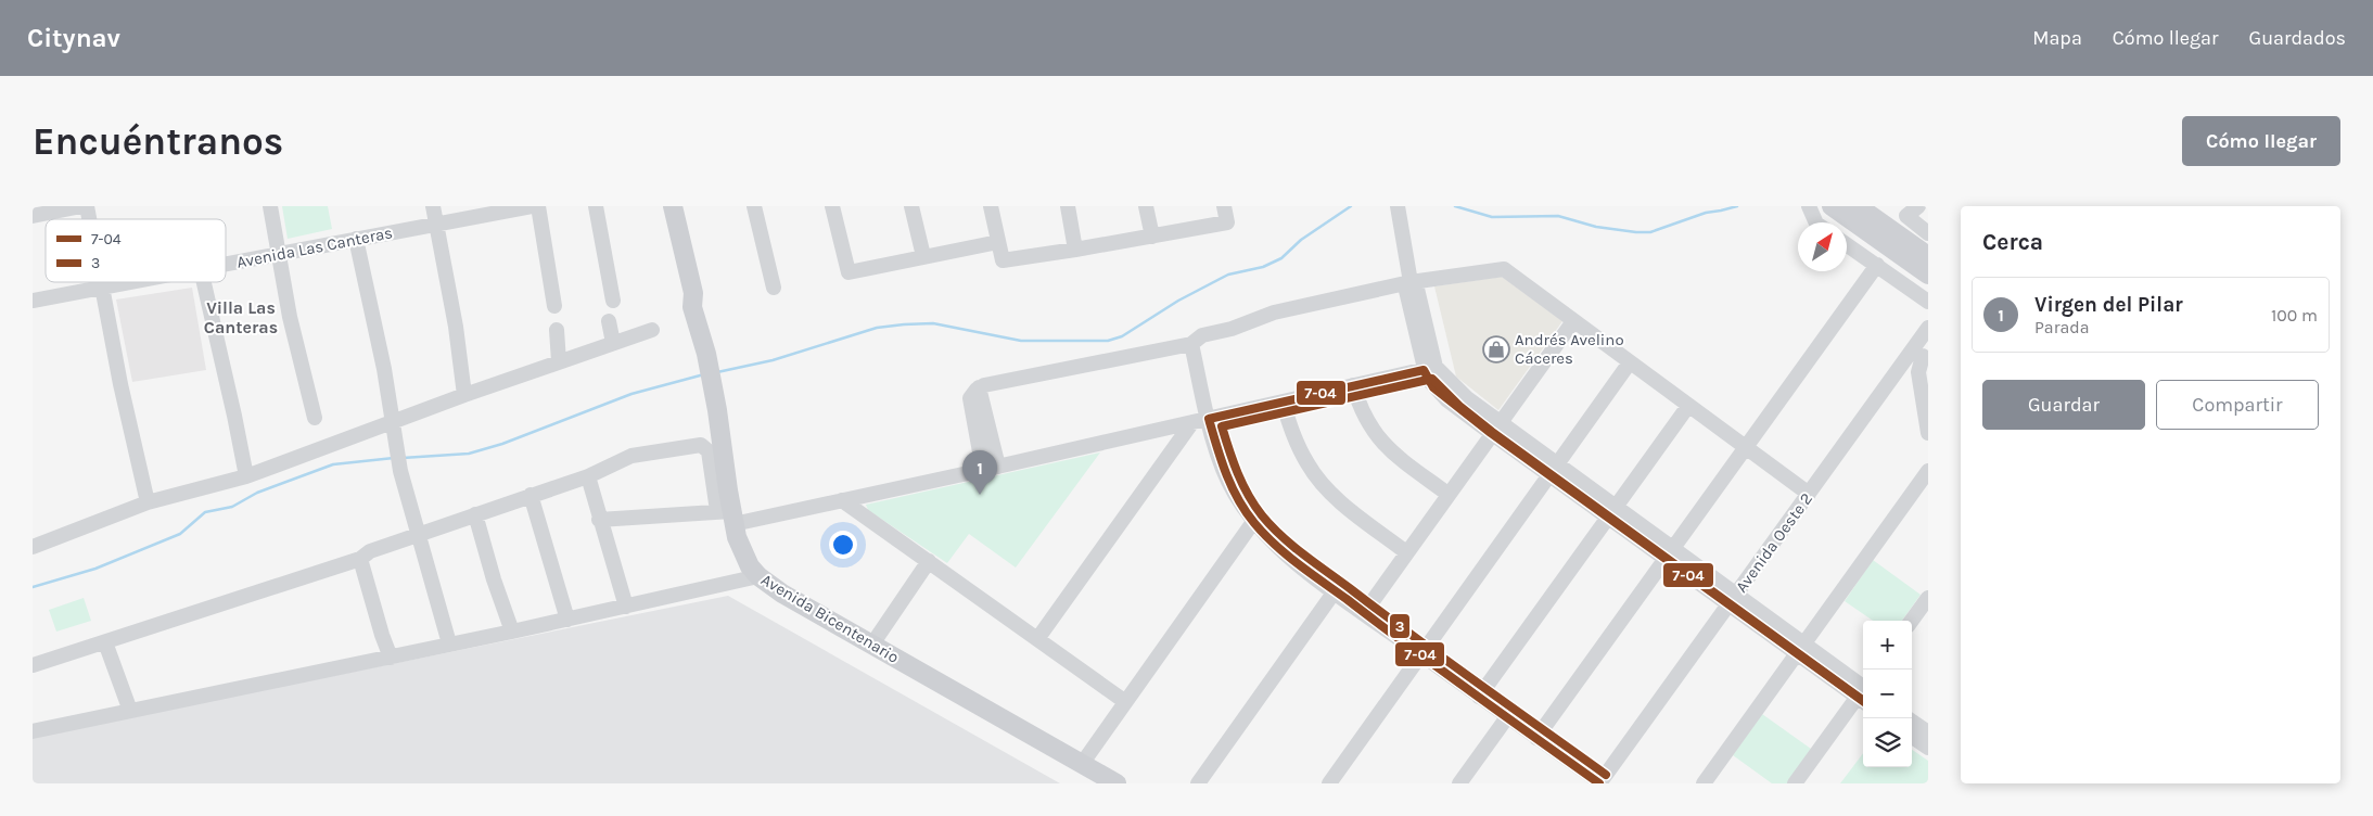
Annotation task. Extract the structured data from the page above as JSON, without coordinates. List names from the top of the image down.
{
  "streets": {
    "main road": ["Avenida Bicentenario"],
    "street": ["Avenida Las Canteras", "Avenida Oeste 2"]
  },
  "districts": ["Villa Las Canteras"],
  "places": {
    "shop": ["Andrés Avelino Cáceres"]
  },
  "lines": ["transit line 7-04", "transit line 3"],
  "legend": ["7-04", "3"],
  "north": "top right",
  "page": {
    "header": "Citynav",
    "nav": ["Mapa", "Cómo llegar", "Guardados"],
    "buttons": [
      "Cómo llegar",
      ["Guardar", "Compartir"]
    ],
    "title": "Encuéntranos",
    "heading": "Cerca",
    "list": [
      {
        "mark": "1",
        "name": "Virgen del Pilar",
        "note": "Parada",
        "value": "100 m"
      }
    ],
    "pins": "1",
    "map_buttons": ["+", "−"]
  }
}
